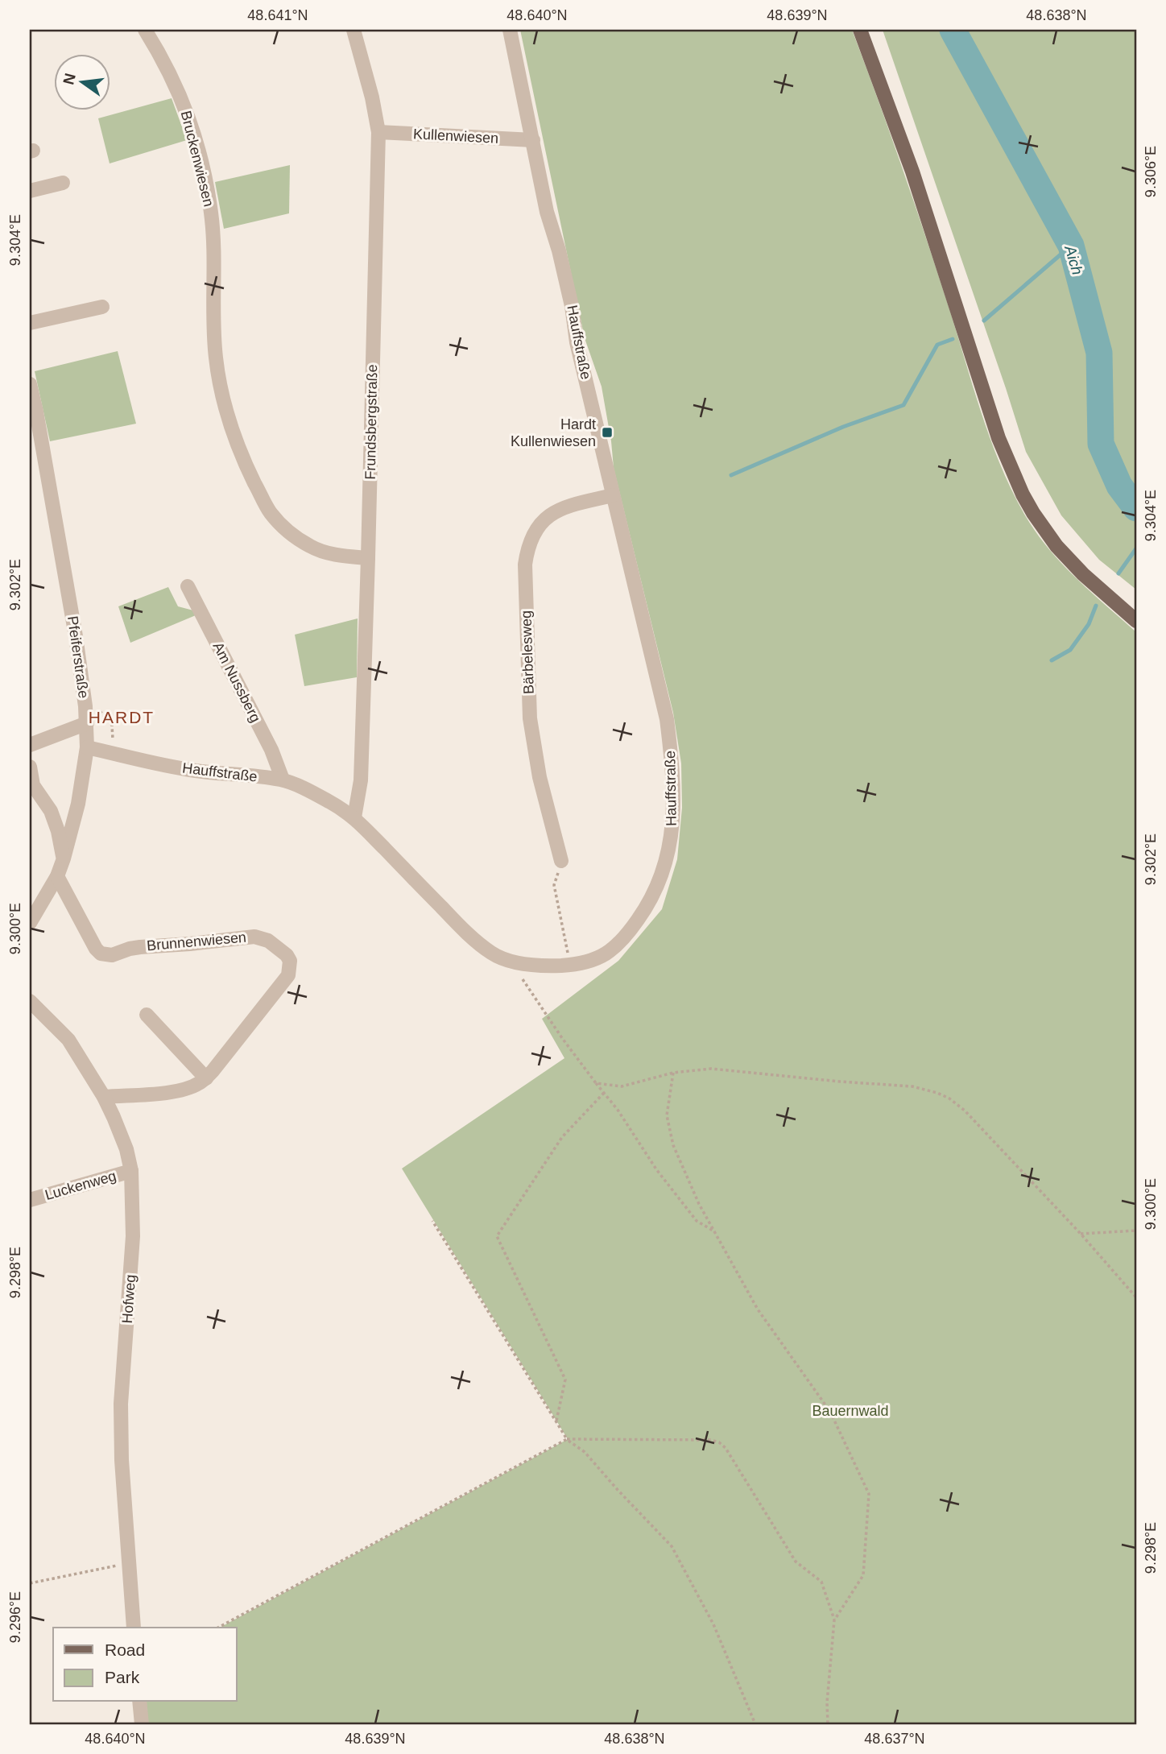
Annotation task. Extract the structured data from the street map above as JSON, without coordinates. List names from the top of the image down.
{
  "streets": {
    "street": [
      "Kullenwiesen",
      "Bruckenwiesen",
      "Hauffstraße",
      "Frundsbergstraße",
      "Bärbelesweg",
      "Pfeiferstraße",
      "Am Nussberg",
      "Brunnenwiesen",
      "Luckenweg",
      "Hofweg"
    ]
  },
  "crossings": [
    ["Kullenwiesen", "Hauffstraße"],
    ["Kullenwiesen", "Frundsbergstraße"],
    ["Bruckenwiesen", "Frundsbergstraße"],
    ["Hauffstraße", "Frundsbergstraße"],
    ["Hauffstraße", "Bärbelesweg"],
    ["Hauffstraße", "Pfeiferstraße"],
    ["Hauffstraße", "Am Nussberg"],
    ["Pfeiferstraße", "Brunnenwiesen"],
    ["Brunnenwiesen", "Hofweg"],
    ["Luckenweg", "Hofweg"]
  ],
  "districts": ["HARDT"],
  "water": ["Aich"],
  "parks": ["Bauernwald"],
  "places": {
    "transit": ["Hardt Kullenwiesen"]
  },
  "legend": ["Road", "Park"],
  "north": "left",
  "coordinates": [
    "48.641°N",
    "48.640°N",
    "48.639°N",
    "48.638°N",
    "9.306°E",
    "9.304°E",
    "9.302°E",
    "9.300°E",
    "9.298°E",
    "9.296°E",
    "48.637°N"
  ]
}
